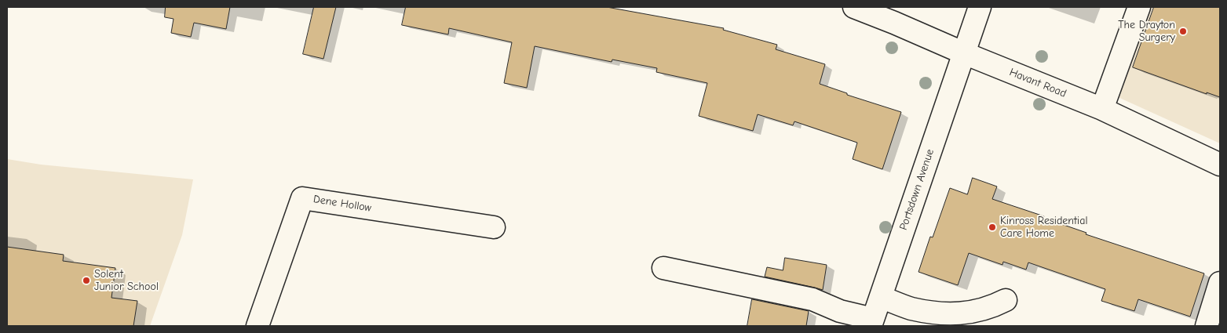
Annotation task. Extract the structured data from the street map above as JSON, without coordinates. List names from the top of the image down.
{
  "streets": {
    "street": ["Havant Road", "Portsdown Avenue", "Dene Hollow"]
  },
  "crossings": [
    ["Havant Road", "Portsdown Avenue"]
  ],
  "places": ["The Drayton Surgery", "Kinross Residential Care Home", "Solent Junior School"]
}
